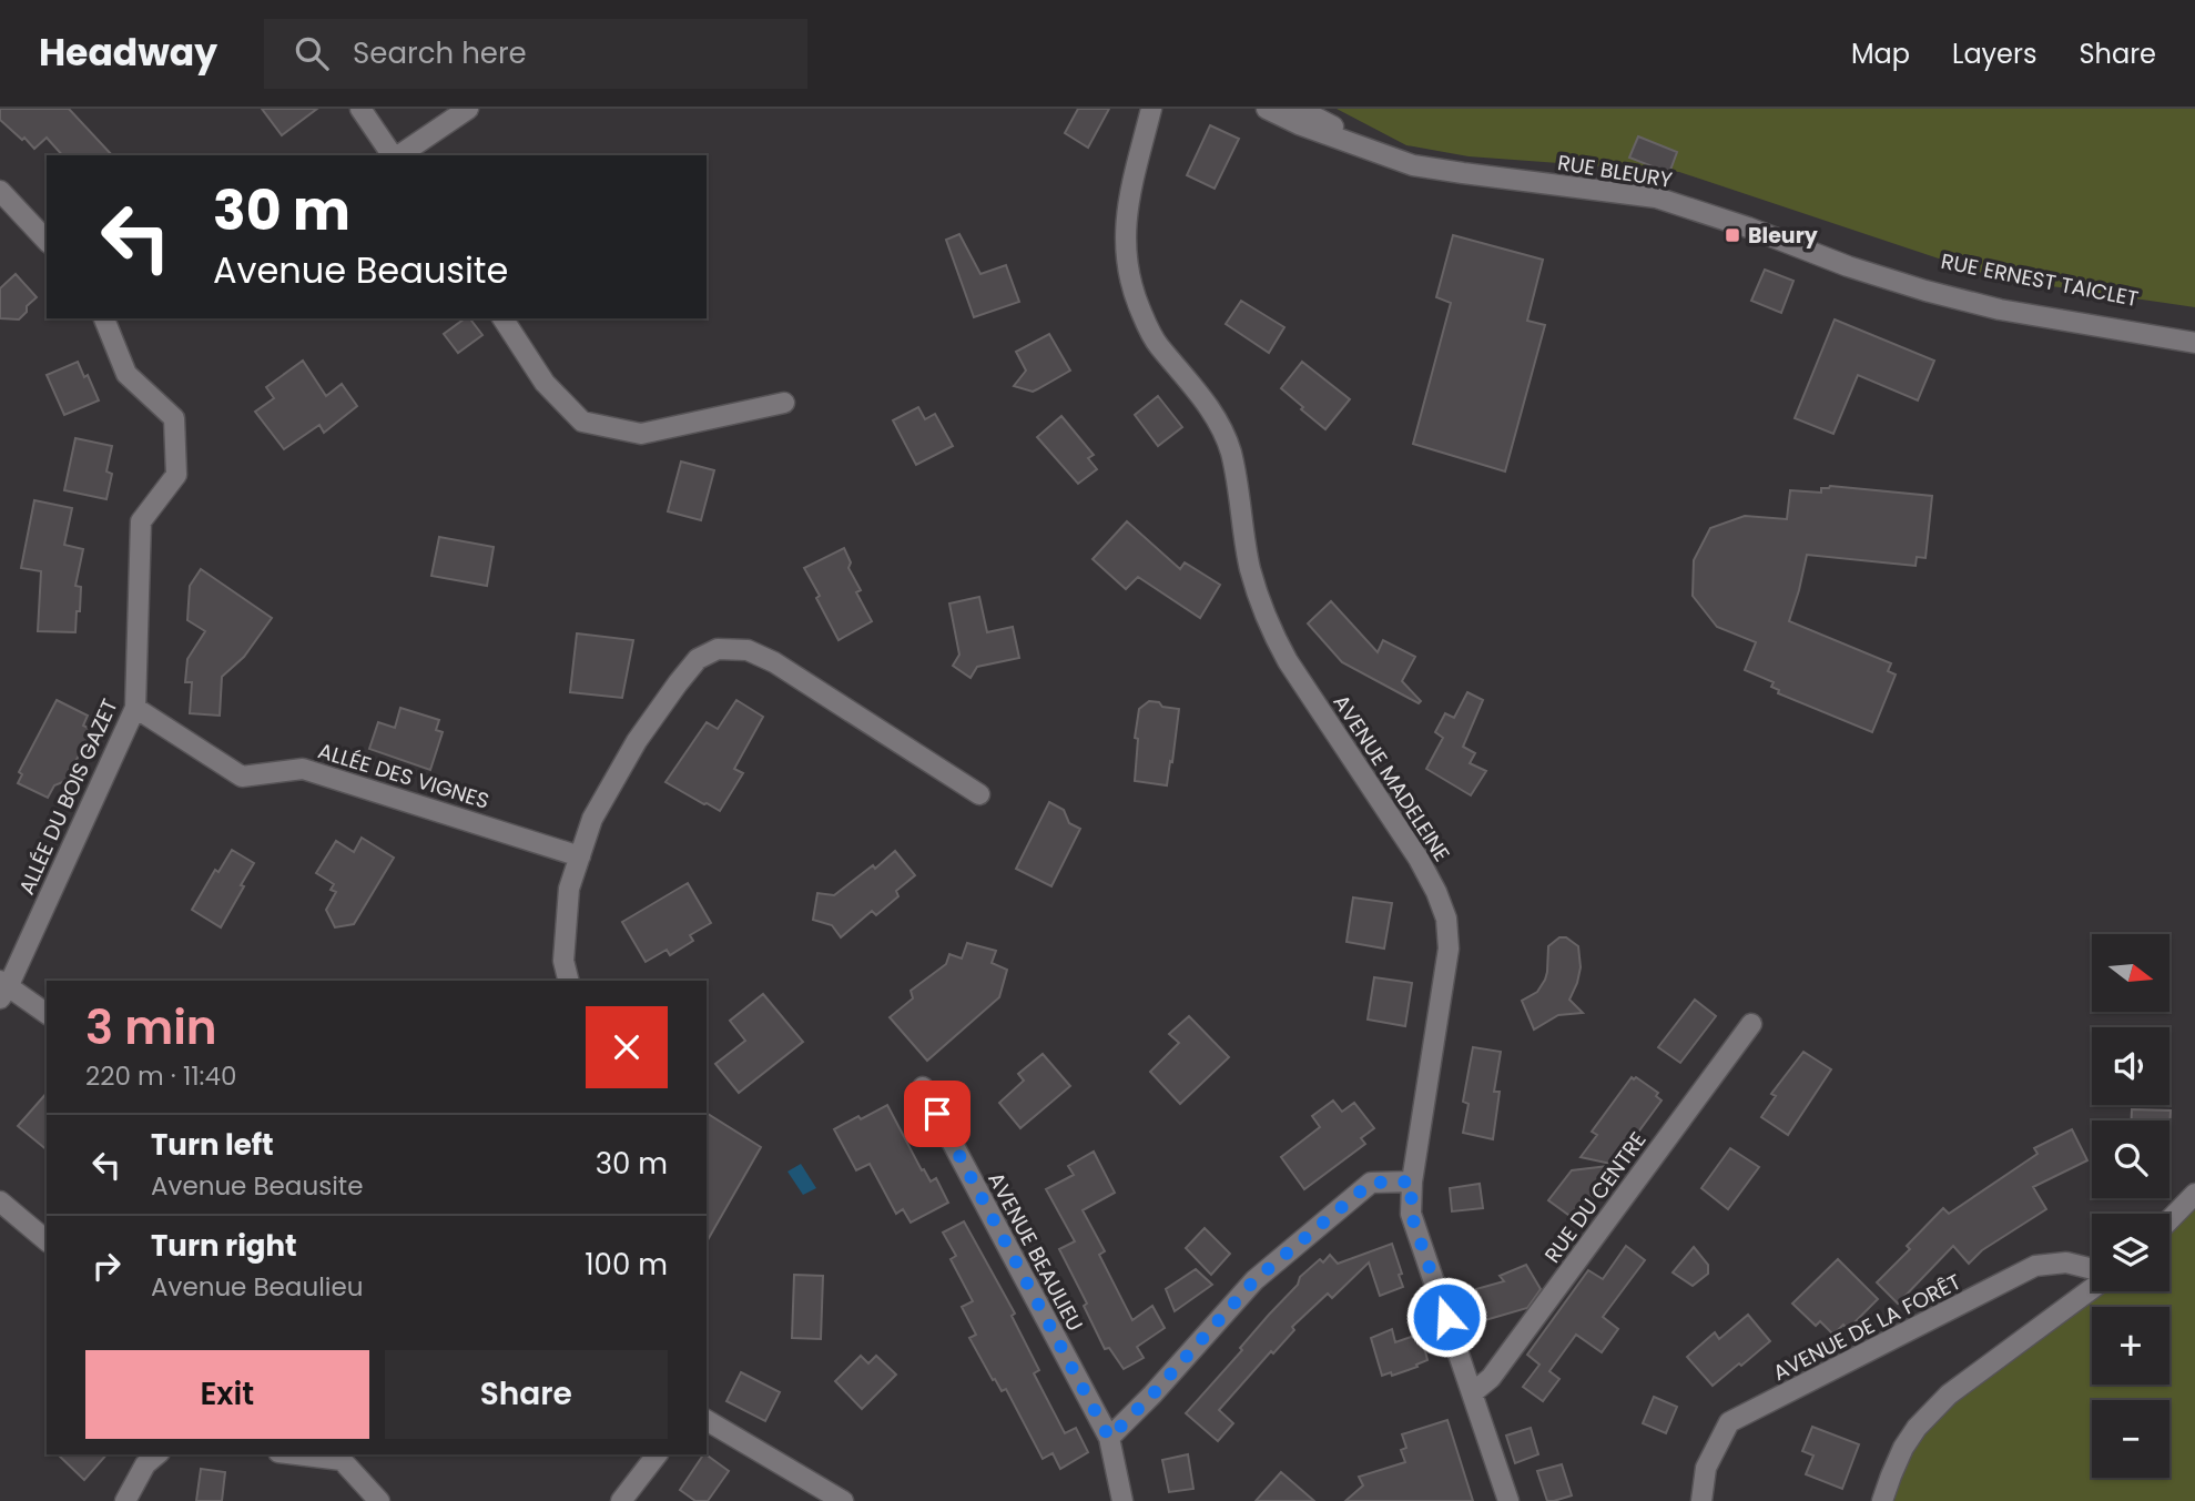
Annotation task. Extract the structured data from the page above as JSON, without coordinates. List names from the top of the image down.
{
  "streets": {
    "street": [
      "RUE BLEURY",
      "RUE ERNEST TAICLET",
      "ALLÉE DES VIGNES",
      "AVENUE MADELEINE",
      "ALLÉE DU BOIS GAZET",
      "RUE DU CENTRE",
      "AVENUE BEAULIEU",
      "AVENUE DE LA FORÊT"
    ]
  },
  "crossings": [
    ["RUE BLEURY", "RUE ERNEST TAICLET"],
    ["ALLÉE DES VIGNES", "ALLÉE DU BOIS GAZET"],
    ["AVENUE MADELEINE", "RUE DU CENTRE"]
  ],
  "places": {
    "transit": ["Bleury"]
  },
  "north": "right",
  "page": {
    "header": "Headway",
    "search": "Search here",
    "nav": ["Map", "Layers", "Share"],
    "turn": ["30 m", "Avenue Beausite"],
    "map_buttons": ["+", "−"],
    "heading": ["3 min", "220 m · 11:40"],
    "list": [
      {
        "name": "Turn left",
        "note": "Avenue Beausite",
        "value": "30 m"
      },
      {
        "name": "Turn right",
        "note": "Avenue Beaulieu",
        "value": "100 m"
      }
    ],
    "buttons": ["Exit", "Share"]
  }
}
